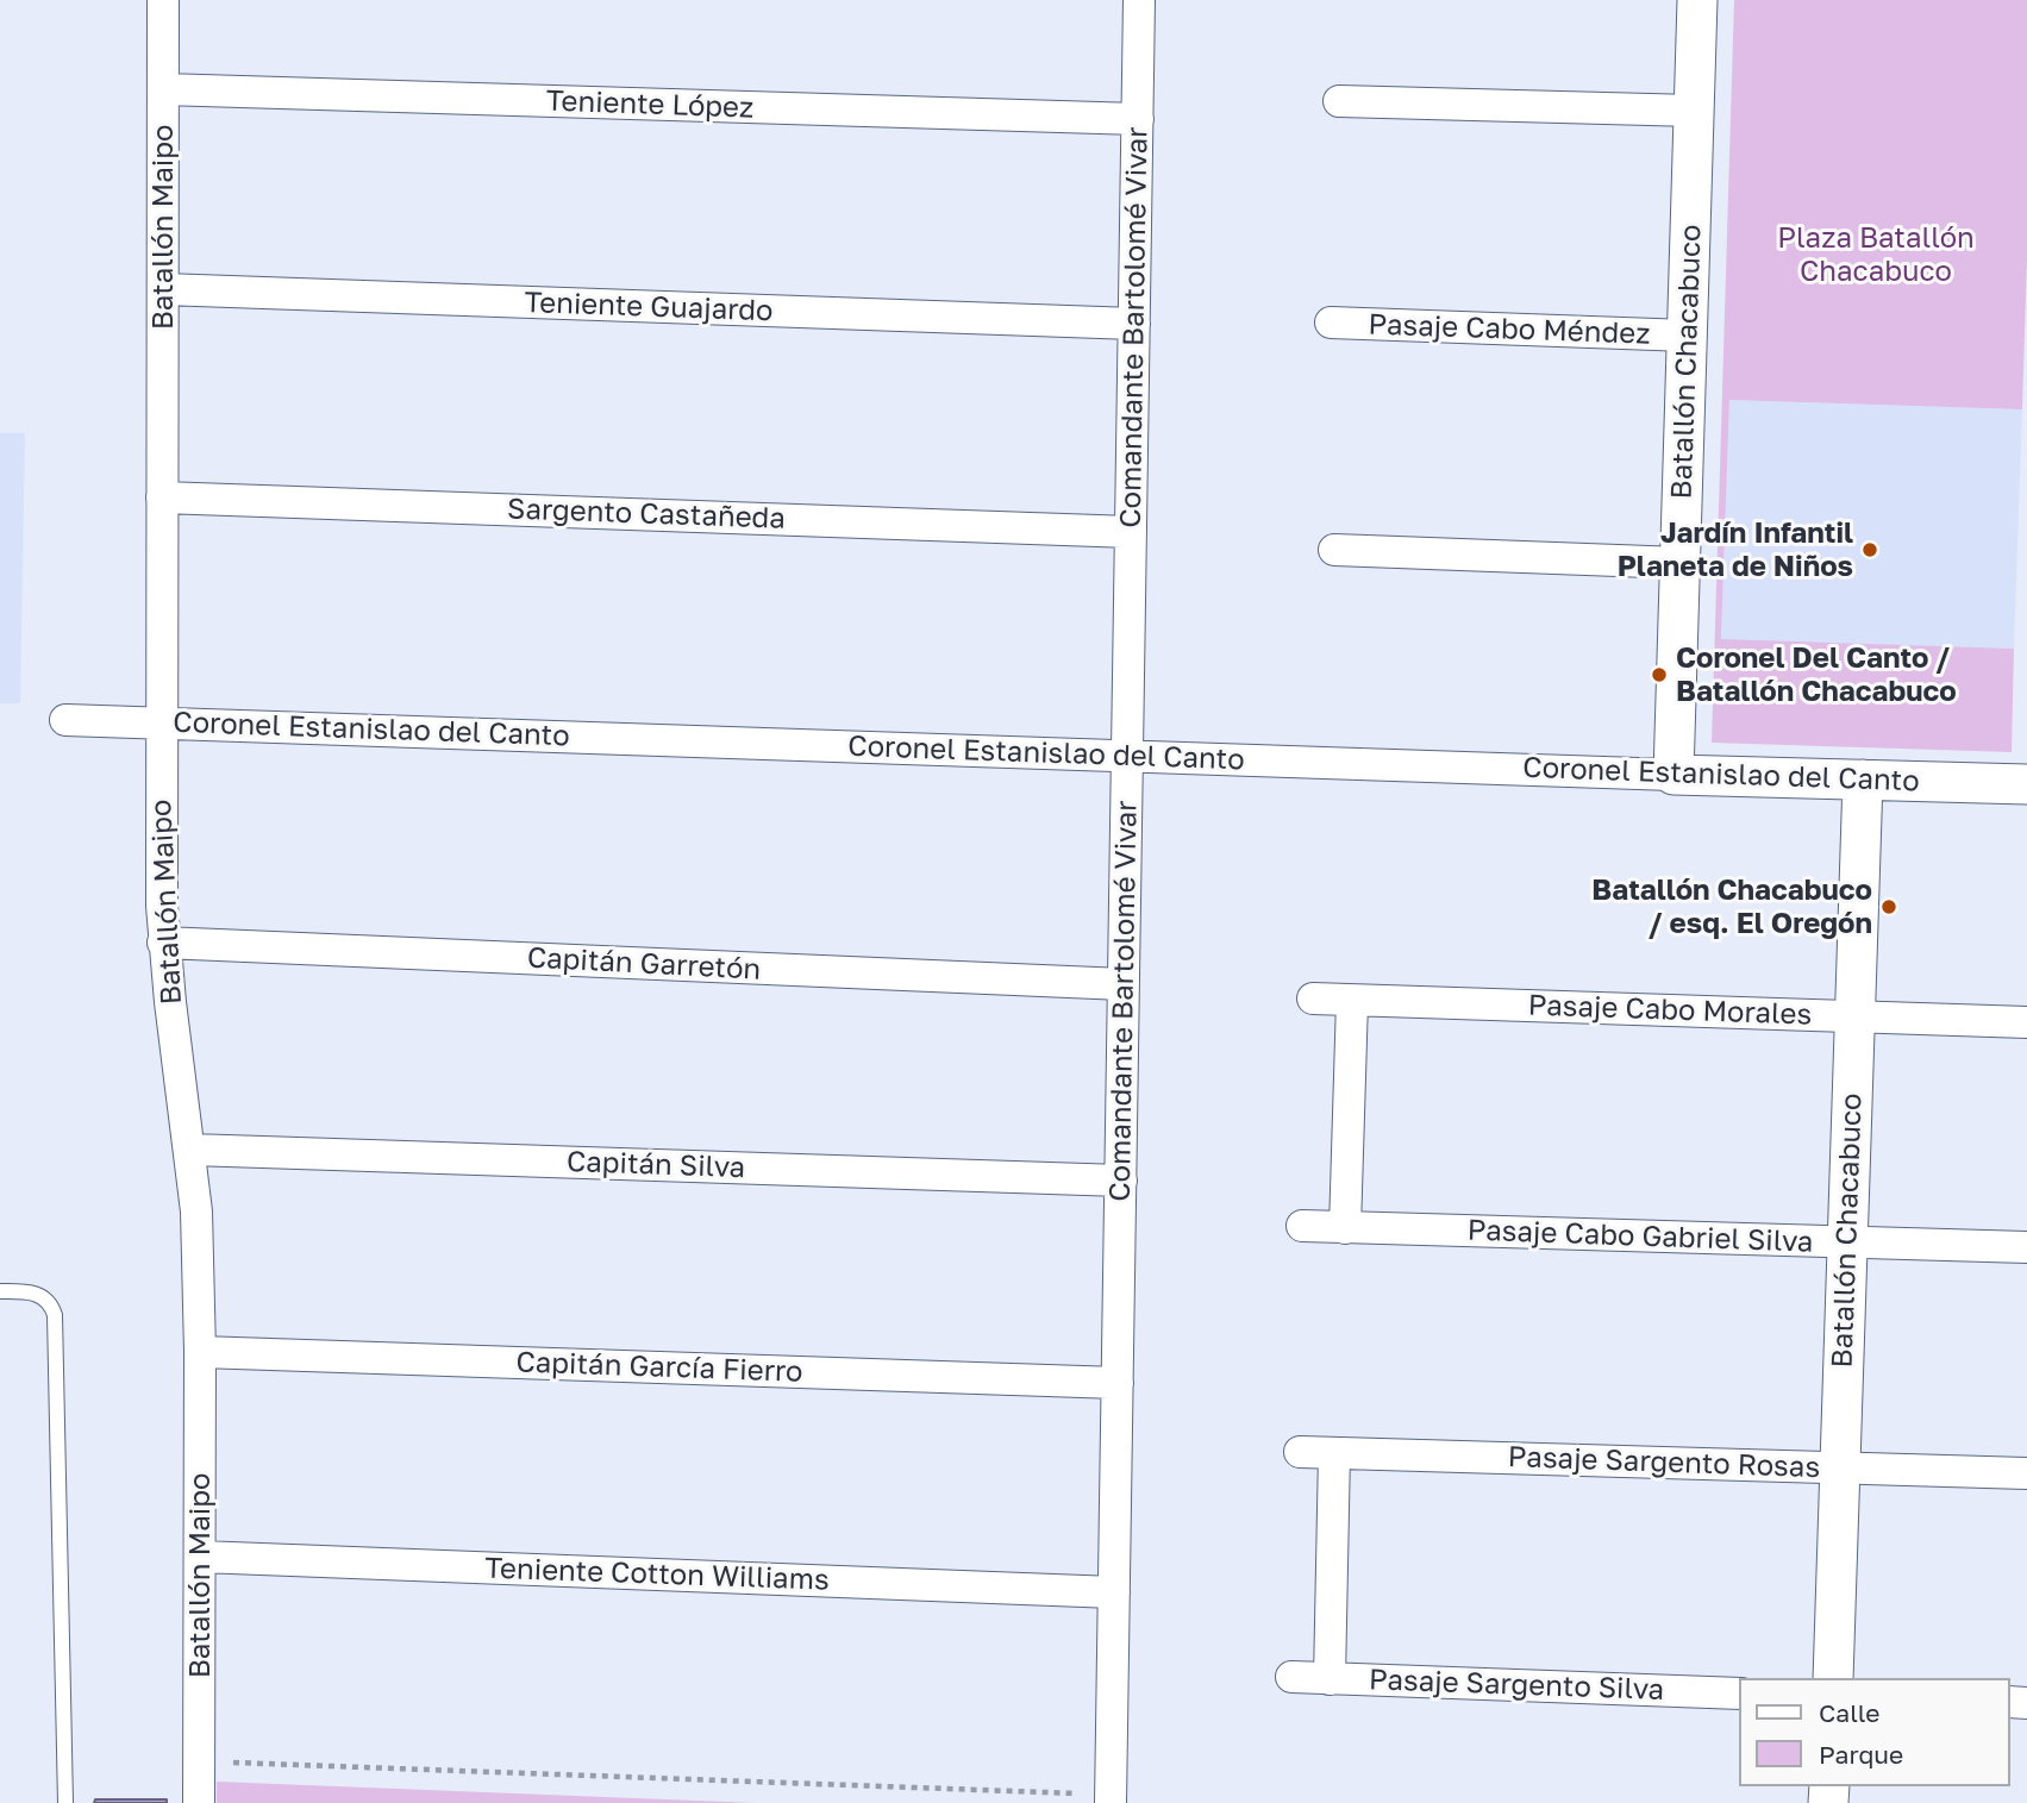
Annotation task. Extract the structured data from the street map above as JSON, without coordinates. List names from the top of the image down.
{
  "streets": {
    "street": [
      "Teniente López",
      "Batallón Maipo",
      "Teniente Guajardo",
      "Comandante Bartolomé Vivar",
      "Pasaje Cabo Méndez",
      "Batallón Chacabuco",
      "Sargento Castañeda",
      "Coronel Estanislao del Canto",
      "Capitán Garretón",
      "Pasaje Cabo Morales",
      "Capitán Silva",
      "Pasaje Cabo Gabriel Silva",
      "Capitán García Fierro",
      "Pasaje Sargento Rosas",
      "Teniente Cotton Williams",
      "Pasaje Sargento Silva"
    ]
  },
  "crossings": [
    ["Teniente López", "Batallón Maipo"],
    ["Teniente López", "Comandante Bartolomé Vivar"],
    ["Batallón Maipo", "Teniente Guajardo"],
    ["Batallón Maipo", "Sargento Castañeda"],
    ["Batallón Maipo", "Coronel Estanislao del Canto"],
    ["Batallón Maipo", "Capitán Garretón"],
    ["Batallón Maipo", "Capitán Silva"],
    ["Batallón Maipo", "Capitán García Fierro"],
    ["Batallón Maipo", "Teniente Cotton Williams"],
    ["Teniente Guajardo", "Comandante Bartolomé Vivar"],
    ["Comandante Bartolomé Vivar", "Sargento Castañeda"],
    ["Comandante Bartolomé Vivar", "Coronel Estanislao del Canto"],
    ["Comandante Bartolomé Vivar", "Capitán Garretón"],
    ["Comandante Bartolomé Vivar", "Capitán Silva"],
    ["Comandante Bartolomé Vivar", "Capitán García Fierro"],
    ["Comandante Bartolomé Vivar", "Teniente Cotton Williams"],
    ["Pasaje Cabo Méndez", "Batallón Chacabuco"],
    ["Batallón Chacabuco", "Coronel Estanislao del Canto"],
    ["Batallón Chacabuco", "Pasaje Cabo Morales"],
    ["Batallón Chacabuco", "Pasaje Cabo Gabriel Silva"],
    ["Batallón Chacabuco", "Pasaje Sargento Rosas"]
  ],
  "parks": ["Plaza Batallón Chacabuco"],
  "places": ["Jardín Infantil Planeta de Niños", "Coronel Del Canto / Batallón Chacabuco", "Batallón Chacabuco / esq. El Oregón"],
  "legend": ["Calle", "Parque"]
}
